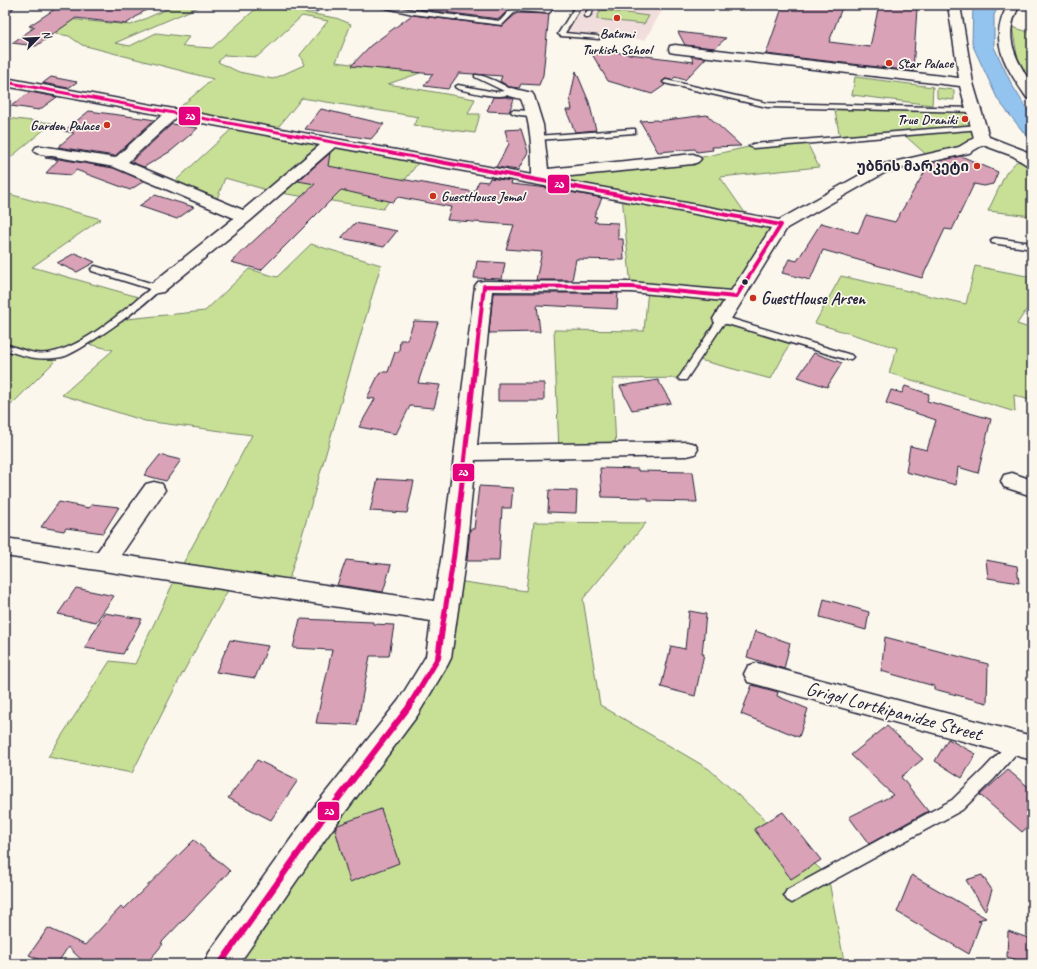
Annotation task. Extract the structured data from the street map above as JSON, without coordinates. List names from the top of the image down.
{
  "streets": {
    "street": ["Grigol Lortkipanidze Street"]
  },
  "places": [
    "Batumi Turkish School",
    "Star Palace",
    "True Draniki",
    "Garden Palace",
    "უბნის მარკეტი",
    "GuestHouse Jemal",
    "GuestHouse Arsen"
  ],
  "lines": ["transit line 2ა"],
  "north": "top right"
}
